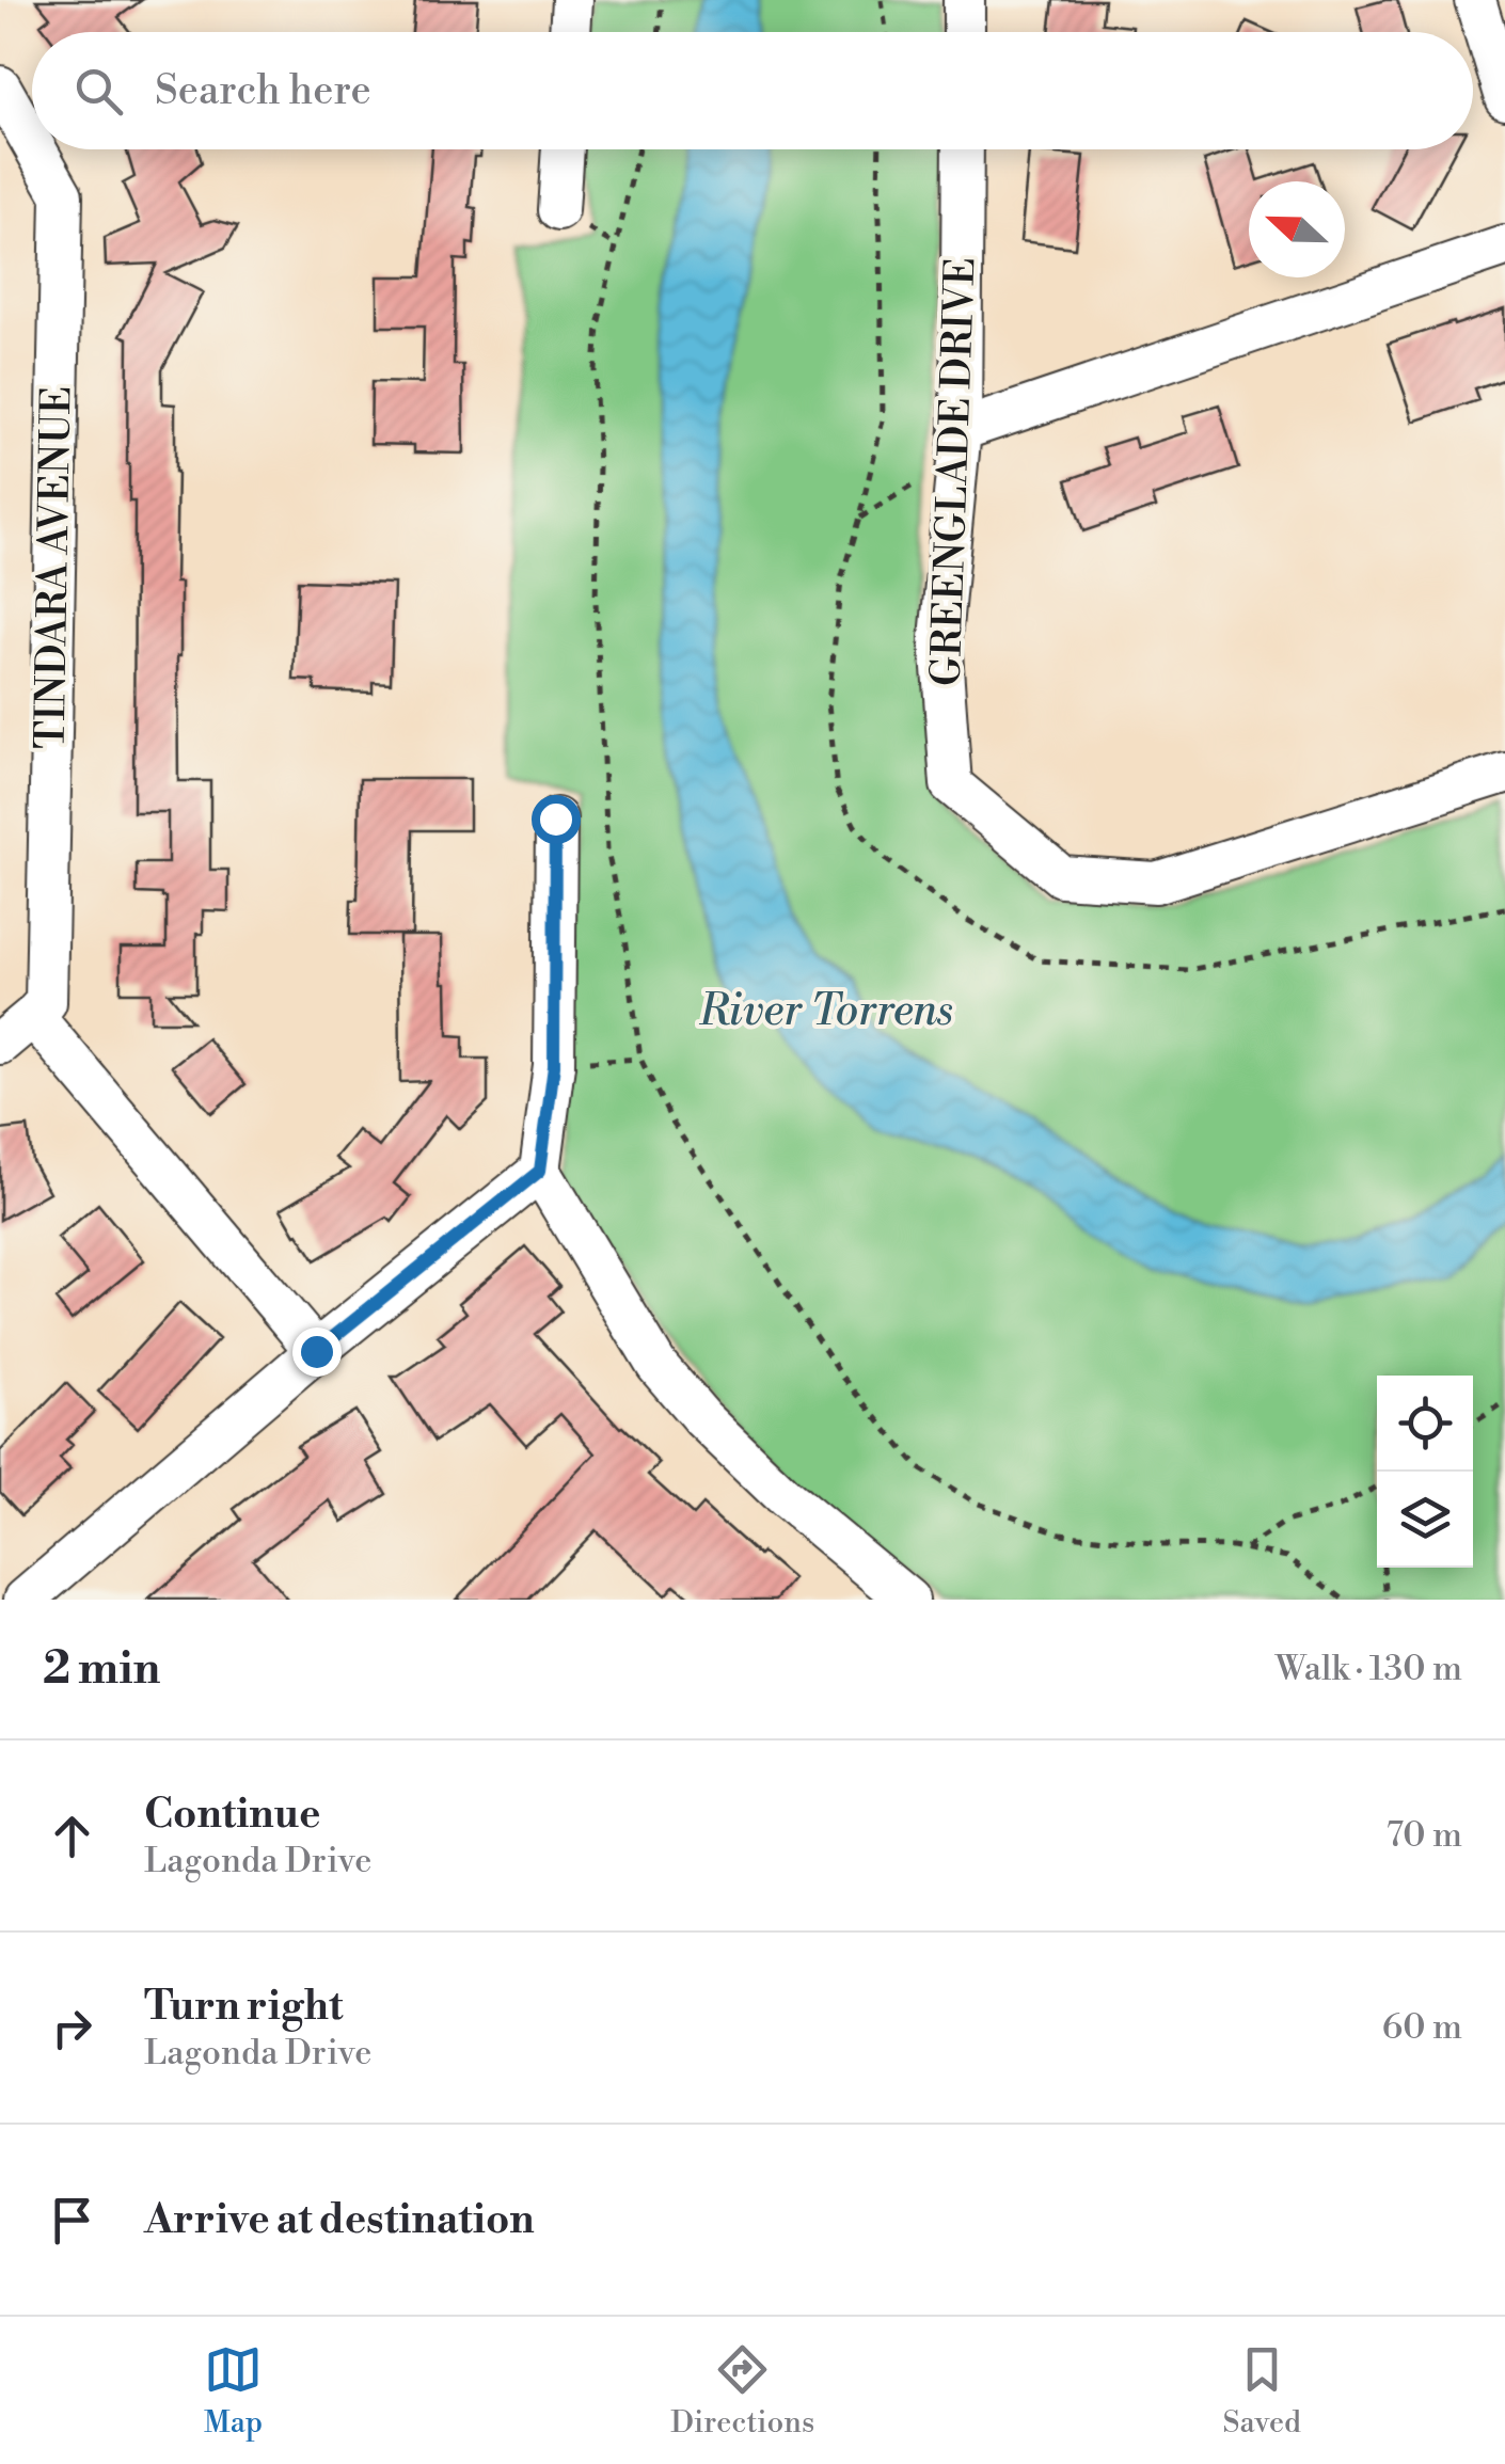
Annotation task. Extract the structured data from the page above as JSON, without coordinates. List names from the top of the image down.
{
  "streets": {
    "street": ["GREENGLADE DRIVE", "TINDARA AVENUE"]
  },
  "water": ["River Torrens"],
  "north": "left",
  "page": {
    "search": "Search here",
    "heading": ["2 min", "Walk · 130 m"],
    "list": [
      ["Continue", "Lagonda Drive", "70 m"],
      ["Turn right", "Lagonda Drive", "60 m"],
      "Arrive at destination"
    ],
    "nav": ["Map", "Directions", "Saved"]
  }
}
